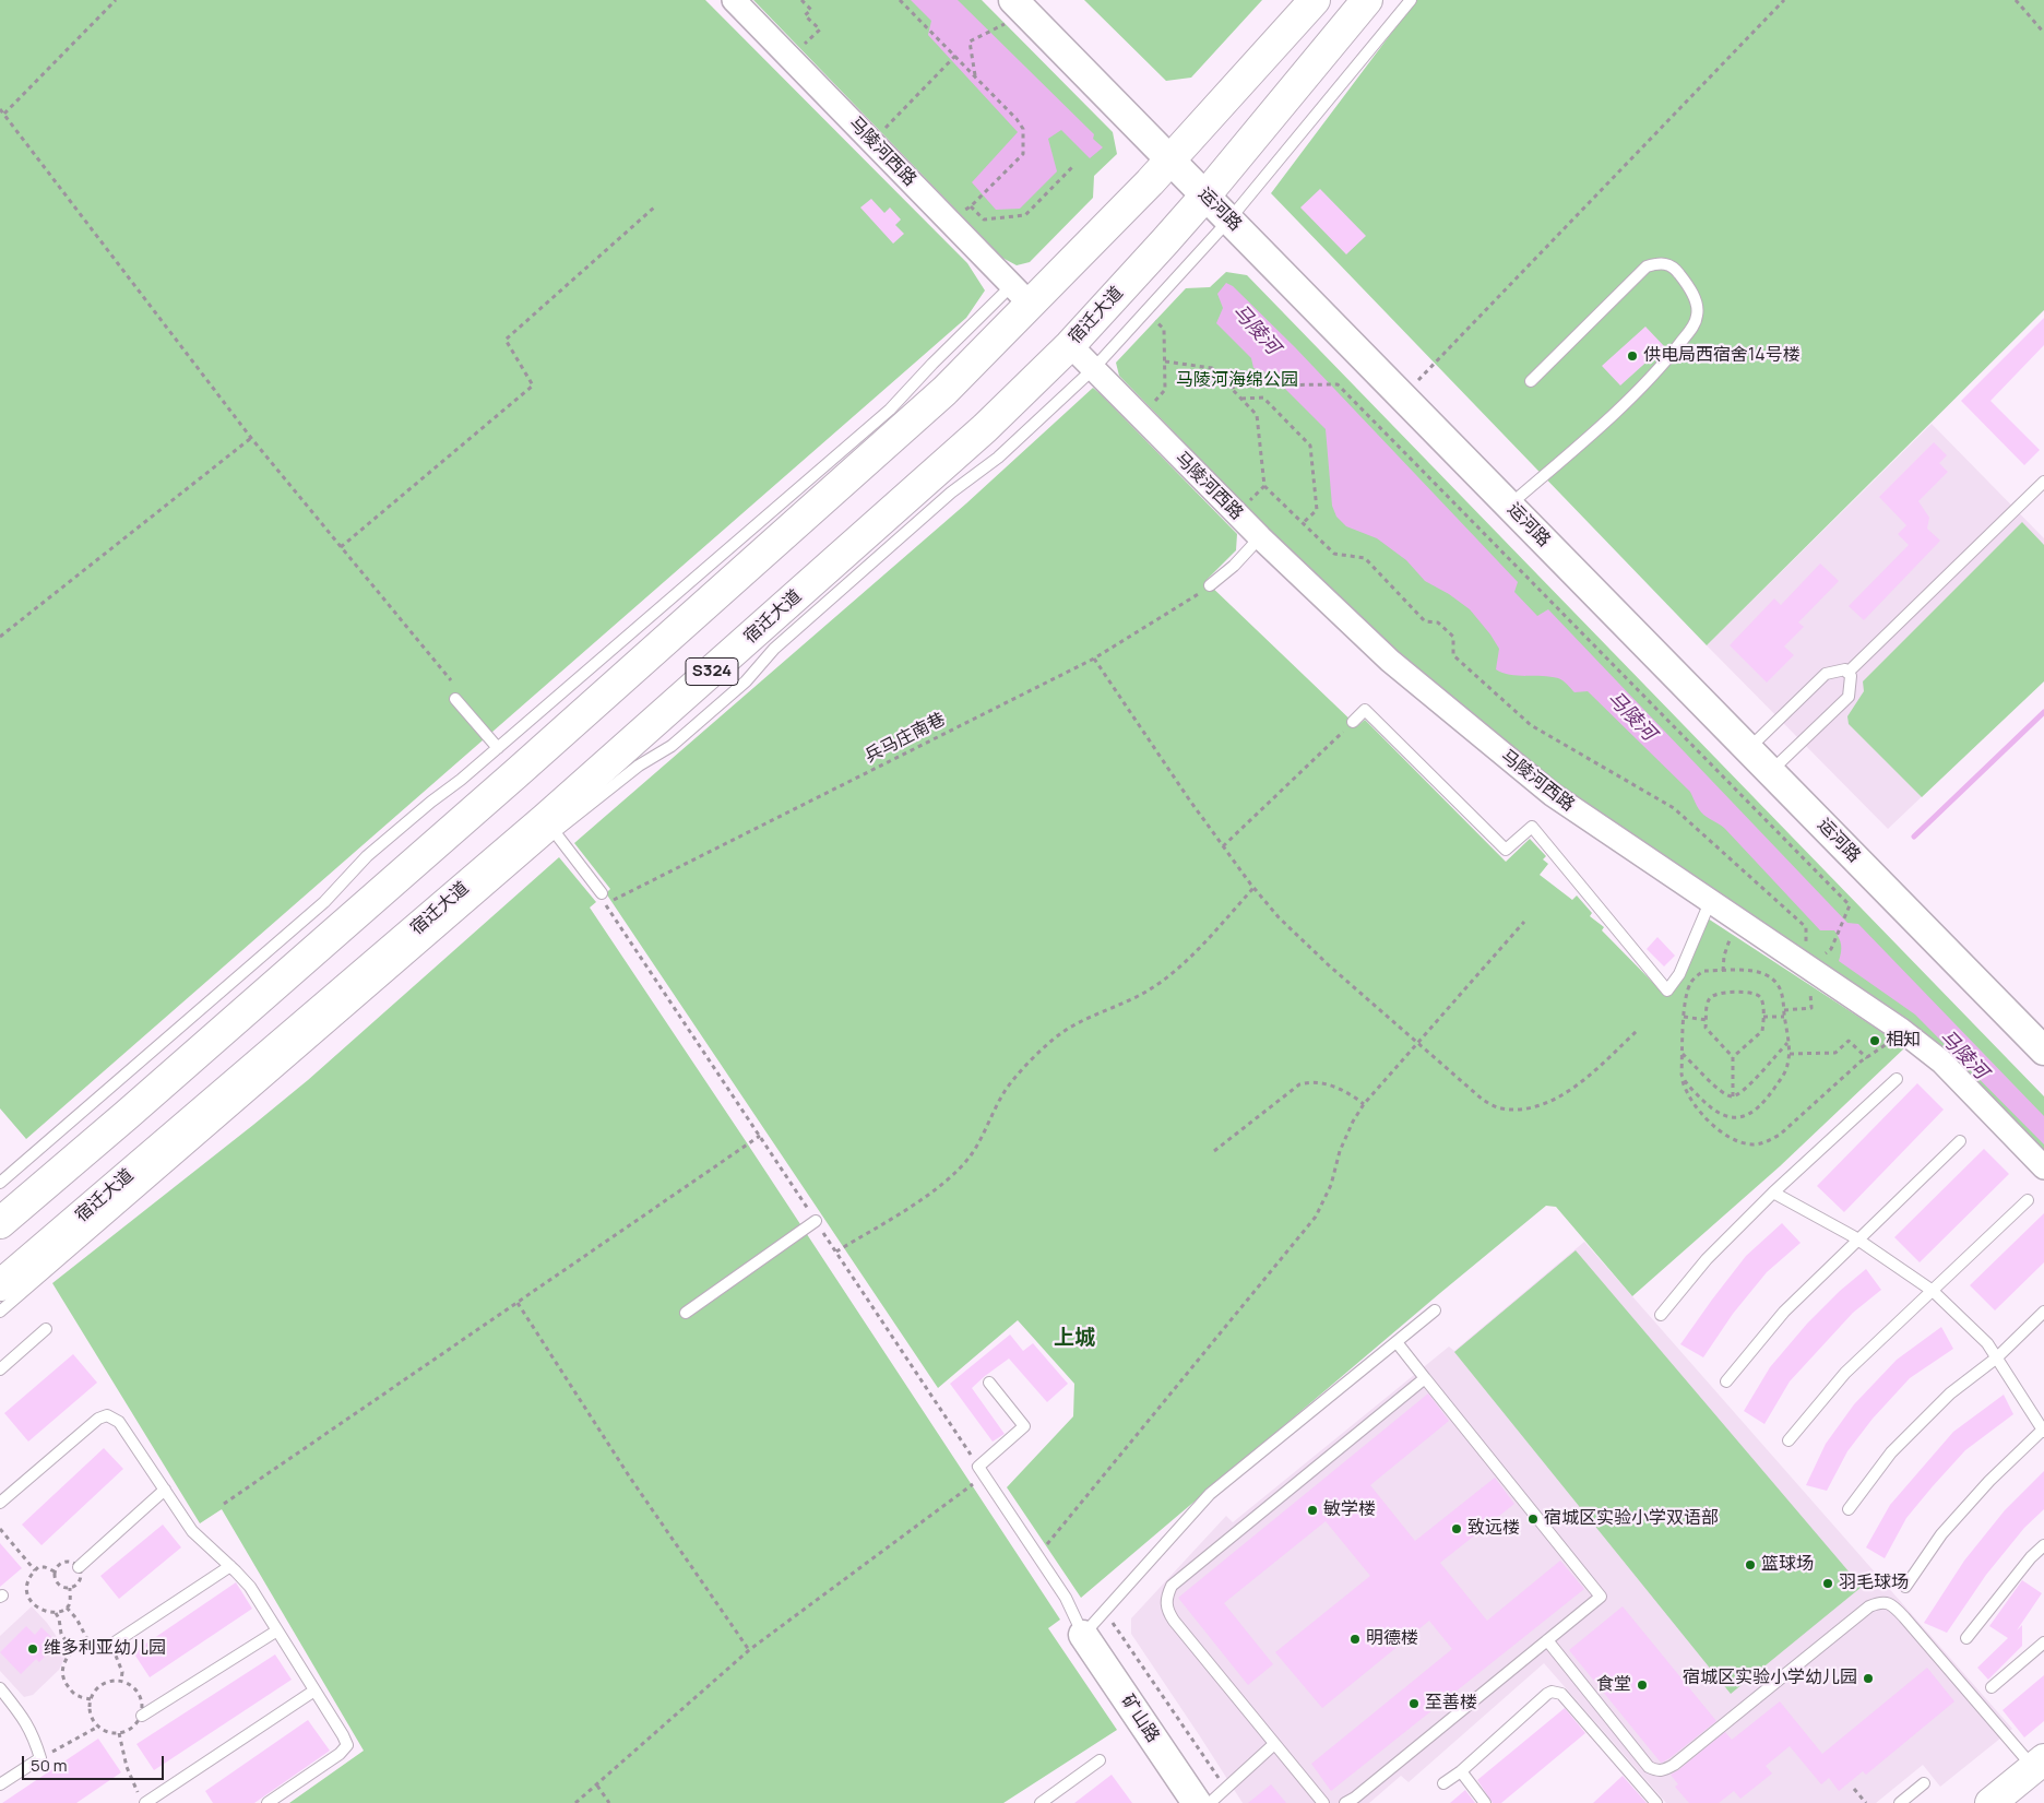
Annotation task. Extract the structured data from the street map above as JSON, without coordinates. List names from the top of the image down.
{
  "streets": {
    "main road": ["宿迁大道", "S324"],
    "street": ["马陵河西路", "运河路", "矿山路"],
    "path": ["兵马庄南巷"]
  },
  "crossings": [
    ["马陵河西路", "宿迁大道"],
    ["马陵河西路", "S324"],
    ["运河路", "宿迁大道"],
    ["运河路", "S324"]
  ],
  "districts": ["上城"],
  "water": ["马陵河"],
  "parks": ["马陵河海绵公园"],
  "places": [
    "供电局西宿舍14号楼",
    "相知",
    "敏学楼",
    "宿城区实验小学双语部",
    "致远楼",
    "篮球场",
    "羽毛球场",
    "明德楼",
    "维多利亚幼儿园",
    "宿城区实验小学幼儿园",
    "食堂",
    "至善楼"
  ],
  "scale_bar": "50 m"
}
